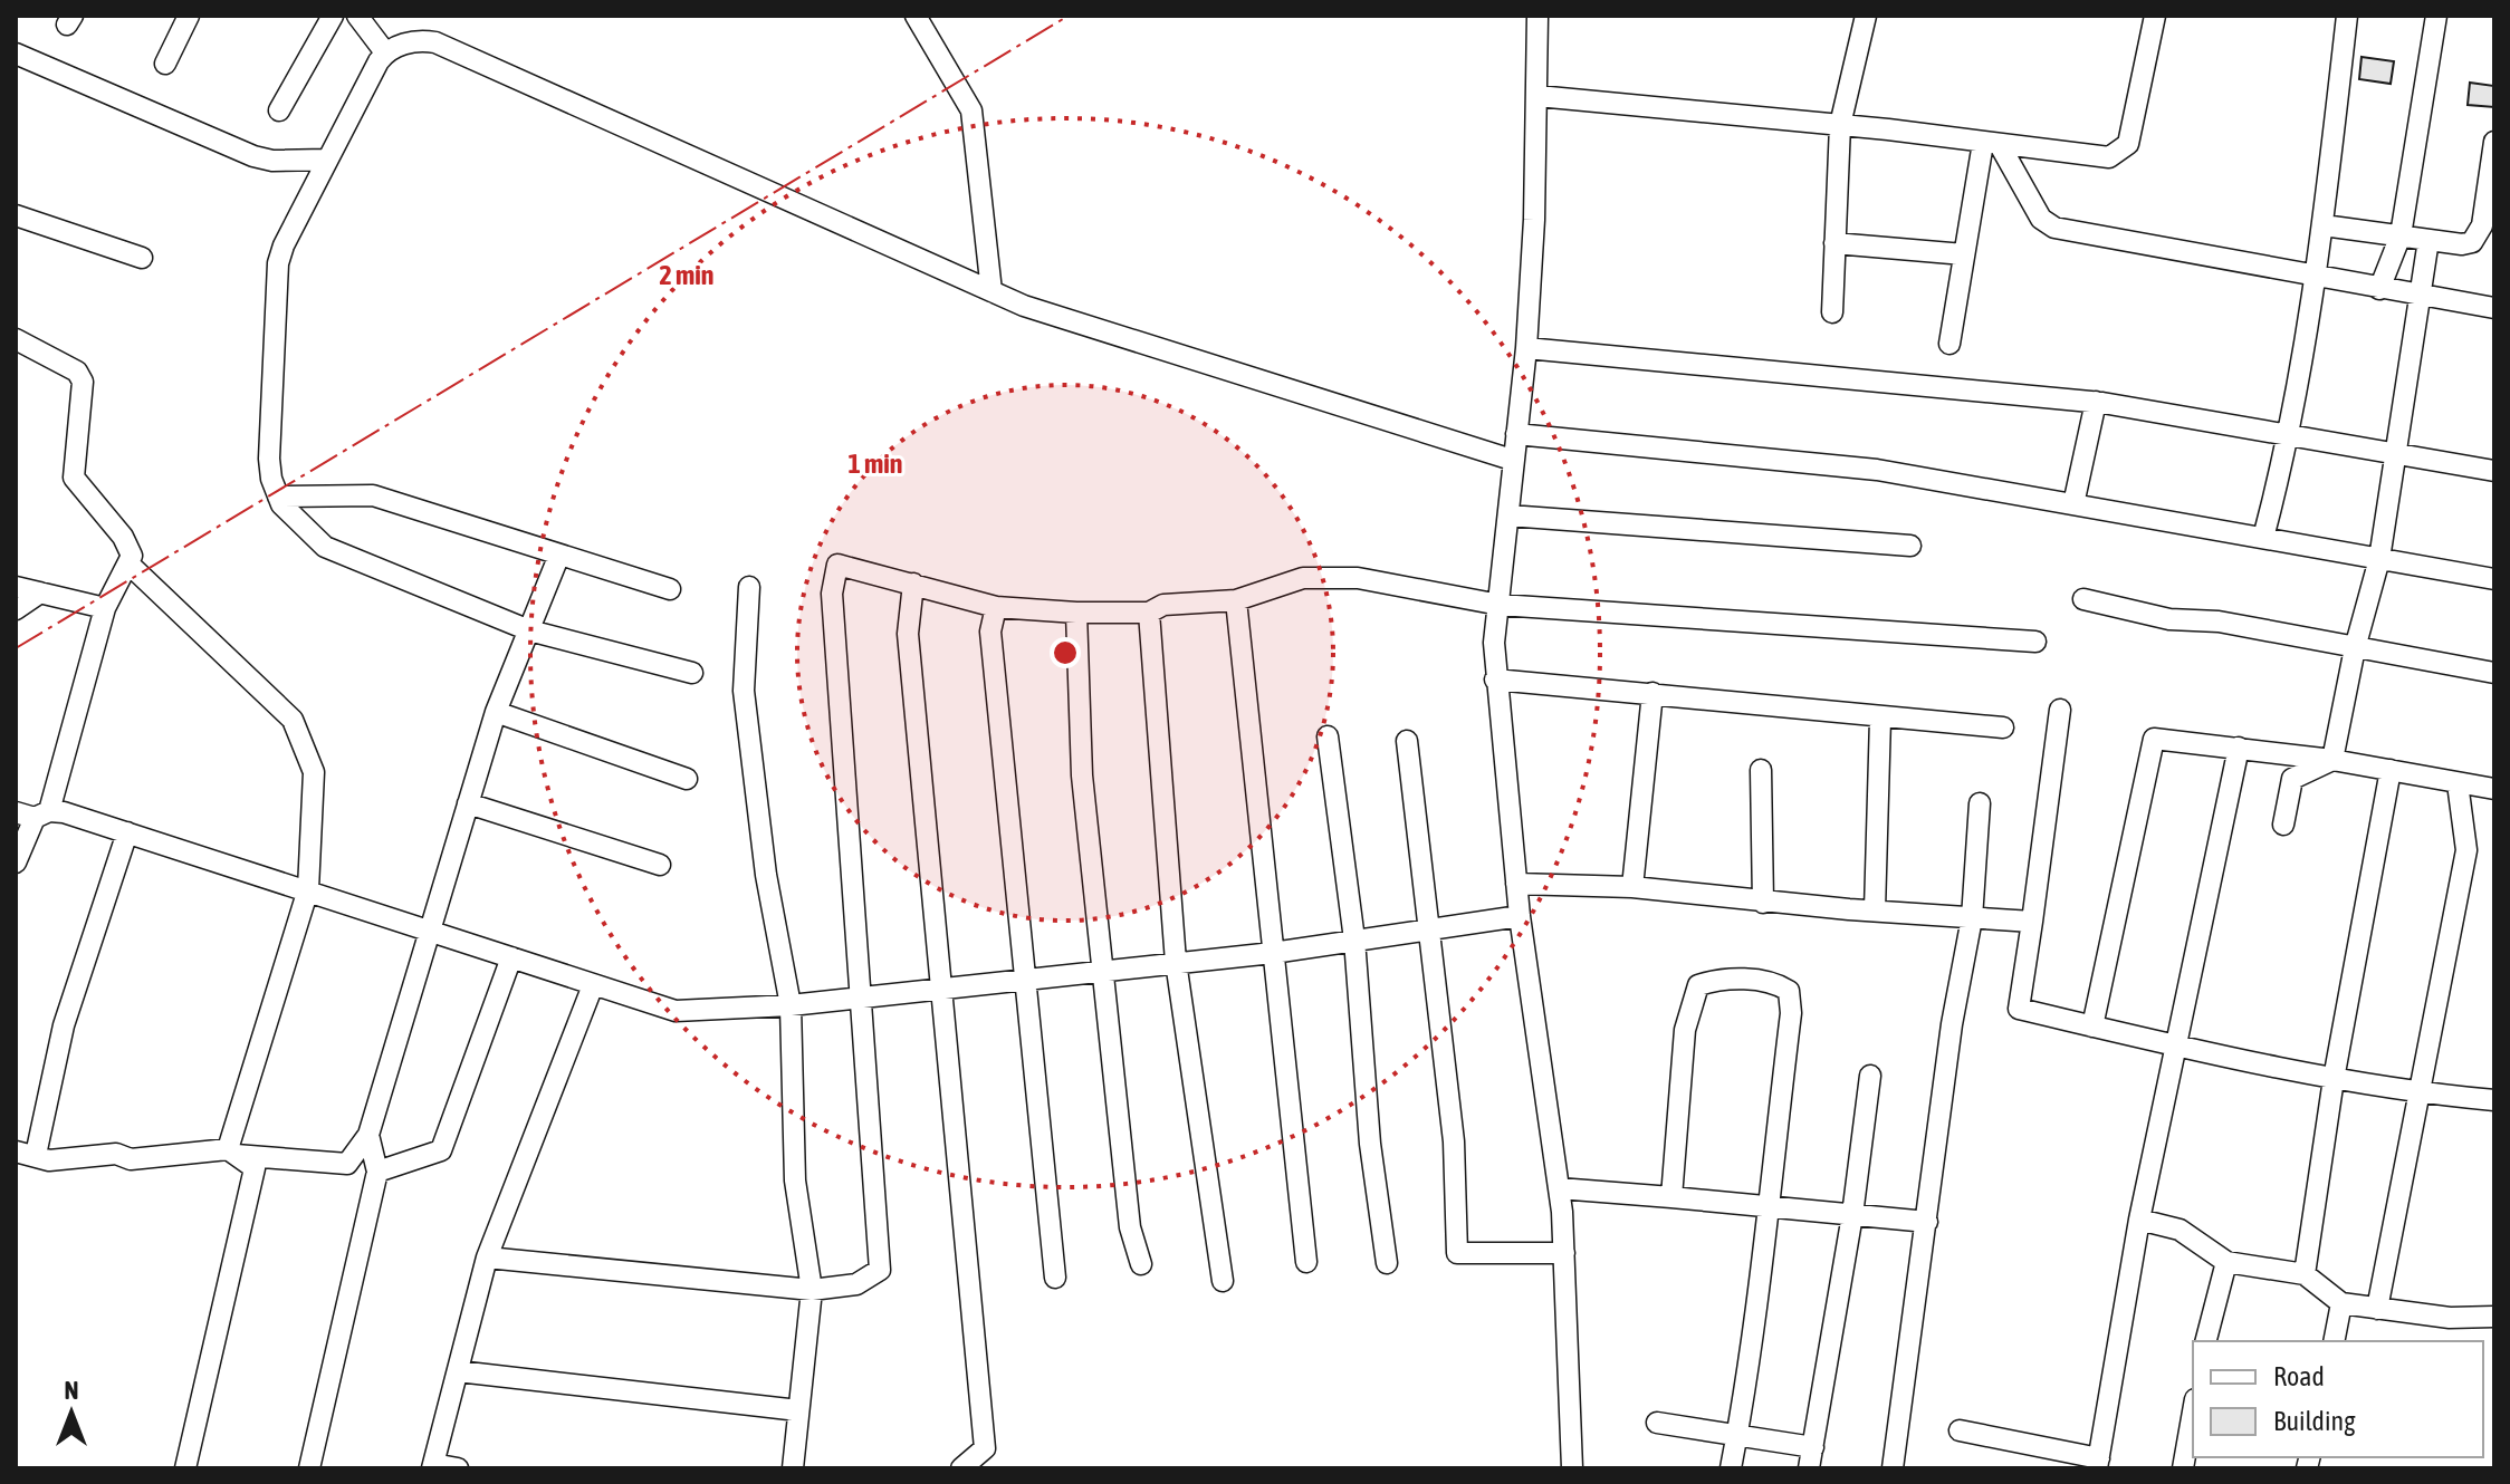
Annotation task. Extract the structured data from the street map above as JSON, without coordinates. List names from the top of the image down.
{
  "legend": ["Road", "Building"],
  "north": "top",
  "rings": ["2 min", "1 min"]
}
